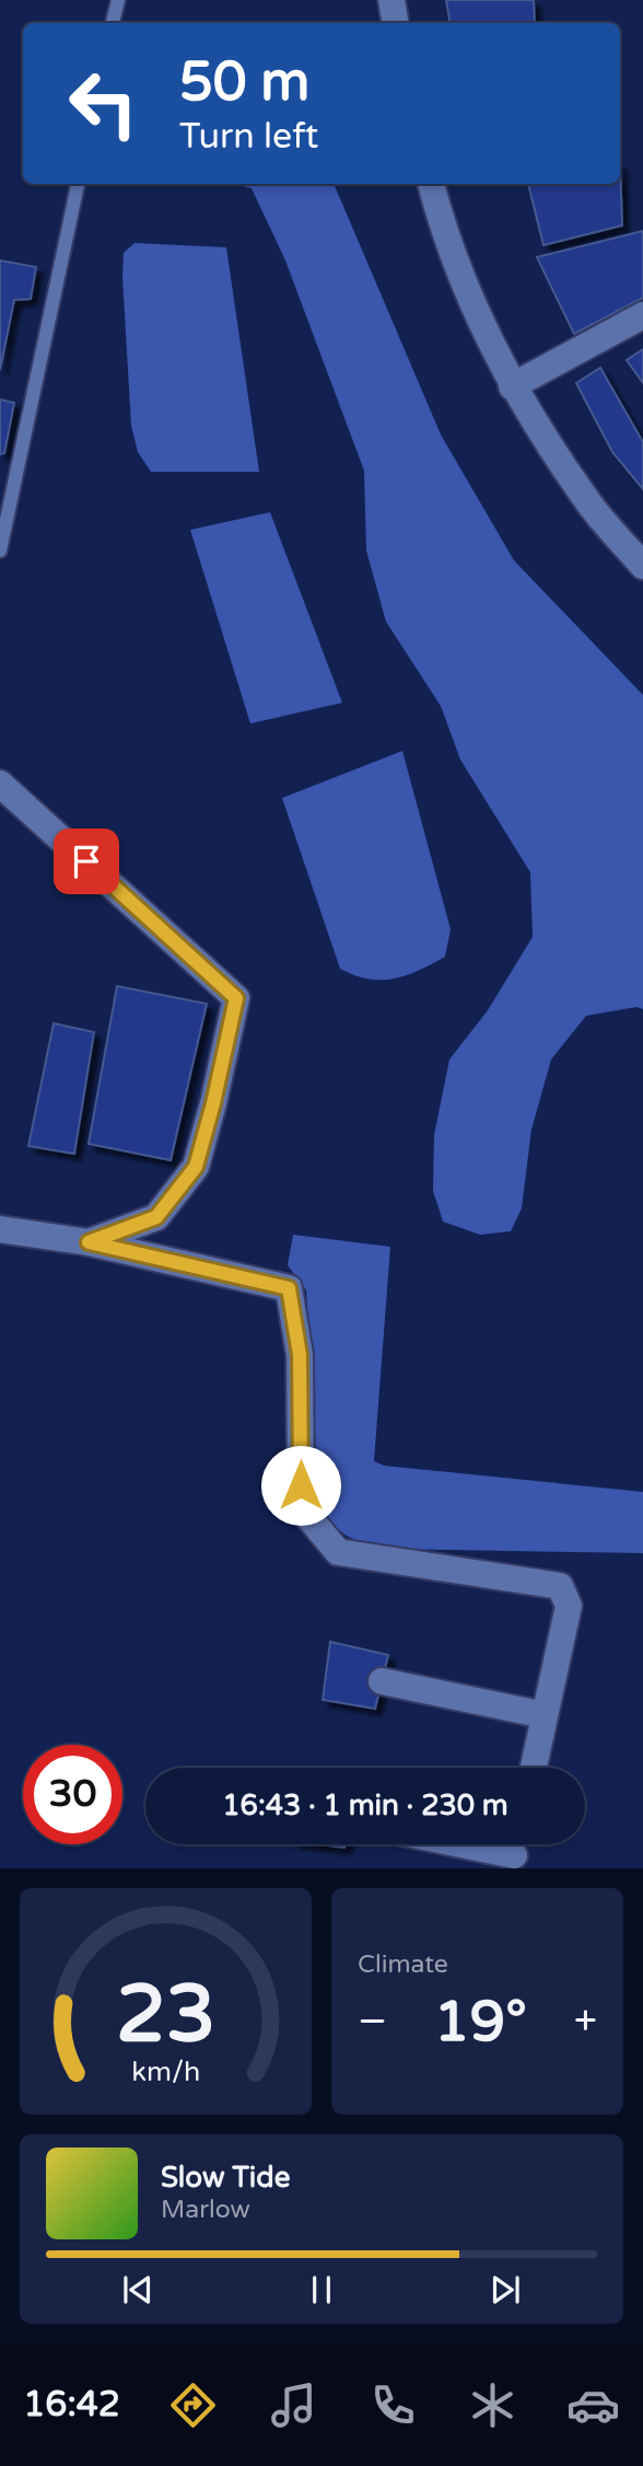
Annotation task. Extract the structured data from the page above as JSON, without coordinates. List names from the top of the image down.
{
  "page": {
    "turn": ["50 m", "Turn left"],
    "limit": "30",
    "trip": "16:43 · 1 min · 230 m",
    "tile": "Climate",
    "heat": ["−", "19°", "+"],
    "song": ["Slow Tide", "Marlow"],
    "tabs": "16:42",
    "gauge": ["23", "km/h"]
  }
}
